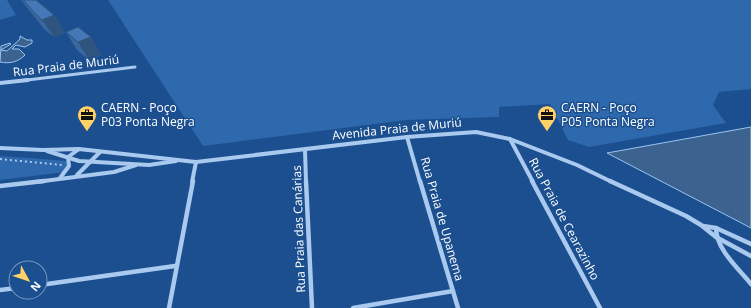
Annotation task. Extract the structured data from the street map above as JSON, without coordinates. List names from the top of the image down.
{
  "streets": {
    "street": [
      "Rua Praia de Muriú",
      "Avenida Praia de Muriú",
      "Rua Praia de Upanema",
      "Rua Praia de Cearazinho",
      "Rua Praia das Canárias"
    ]
  },
  "crossings": [
    ["Avenida Praia de Muriú", "Rua Praia de Upanema"],
    ["Avenida Praia de Muriú", "Rua Praia de Cearazinho"],
    ["Avenida Praia de Muriú", "Rua Praia das Canárias"]
  ],
  "places": {
    "office": ["CAERN - Poço P03 Ponta Negra", "CAERN - Poço P05 Ponta Negra"]
  },
  "north": "bottom right"
}
